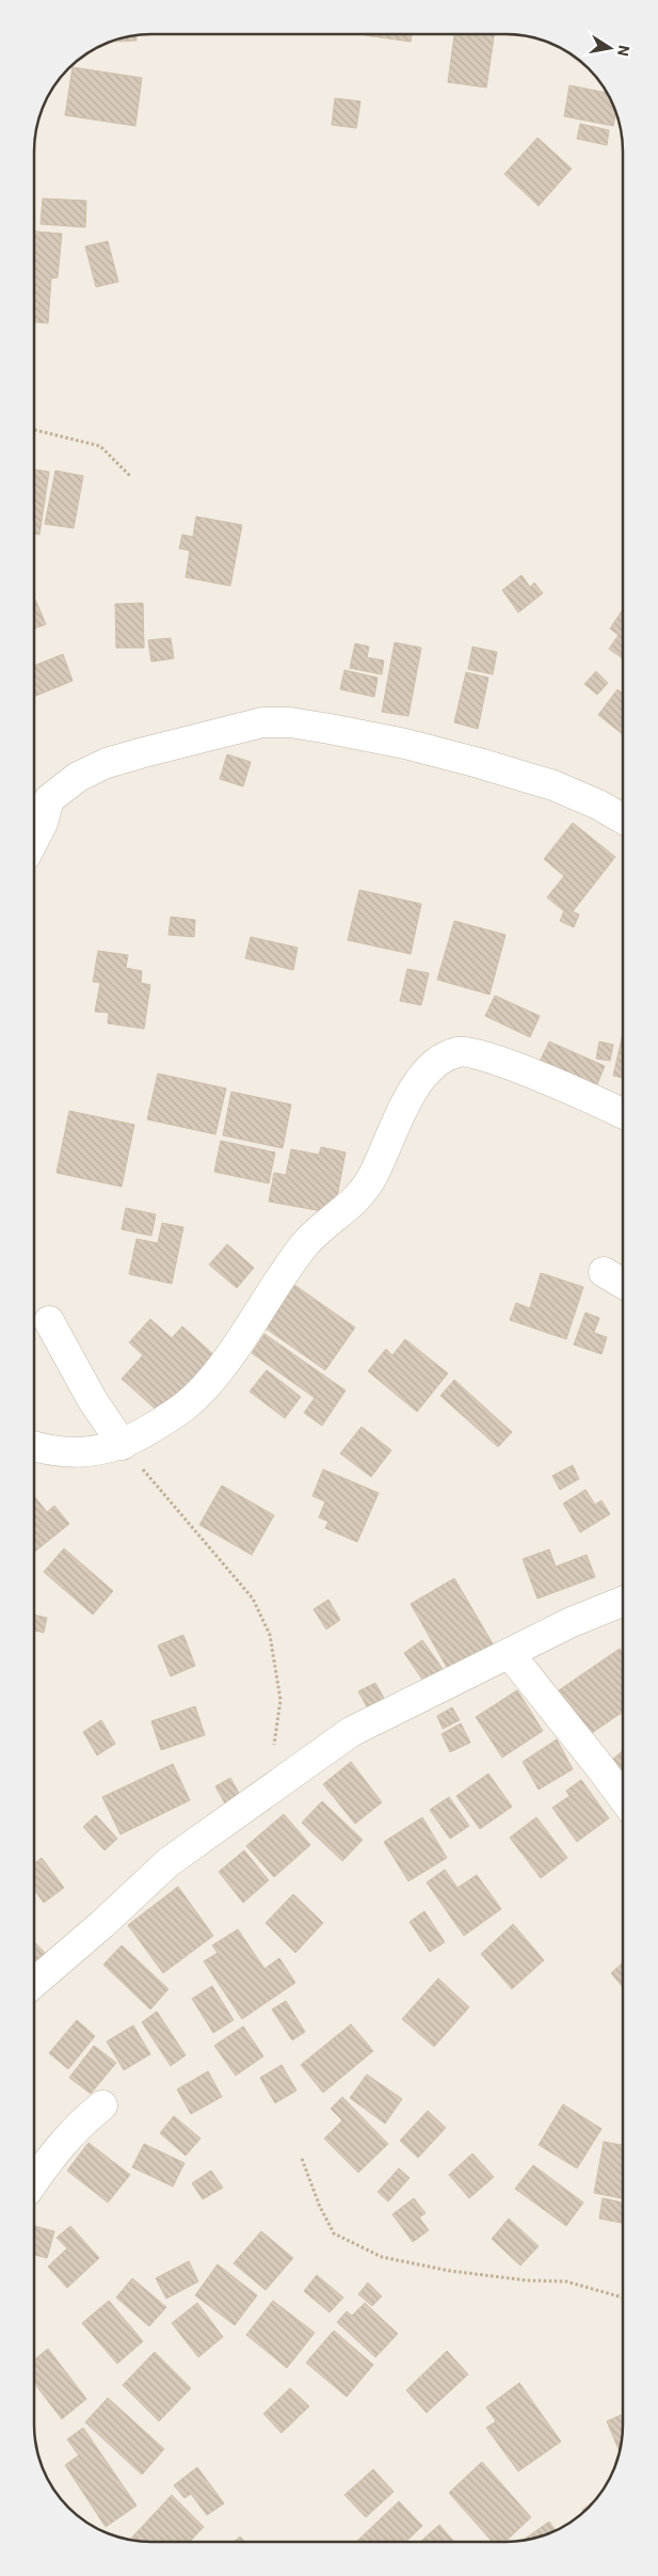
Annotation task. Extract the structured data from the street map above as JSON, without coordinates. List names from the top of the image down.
{
  "north": "right"
}
